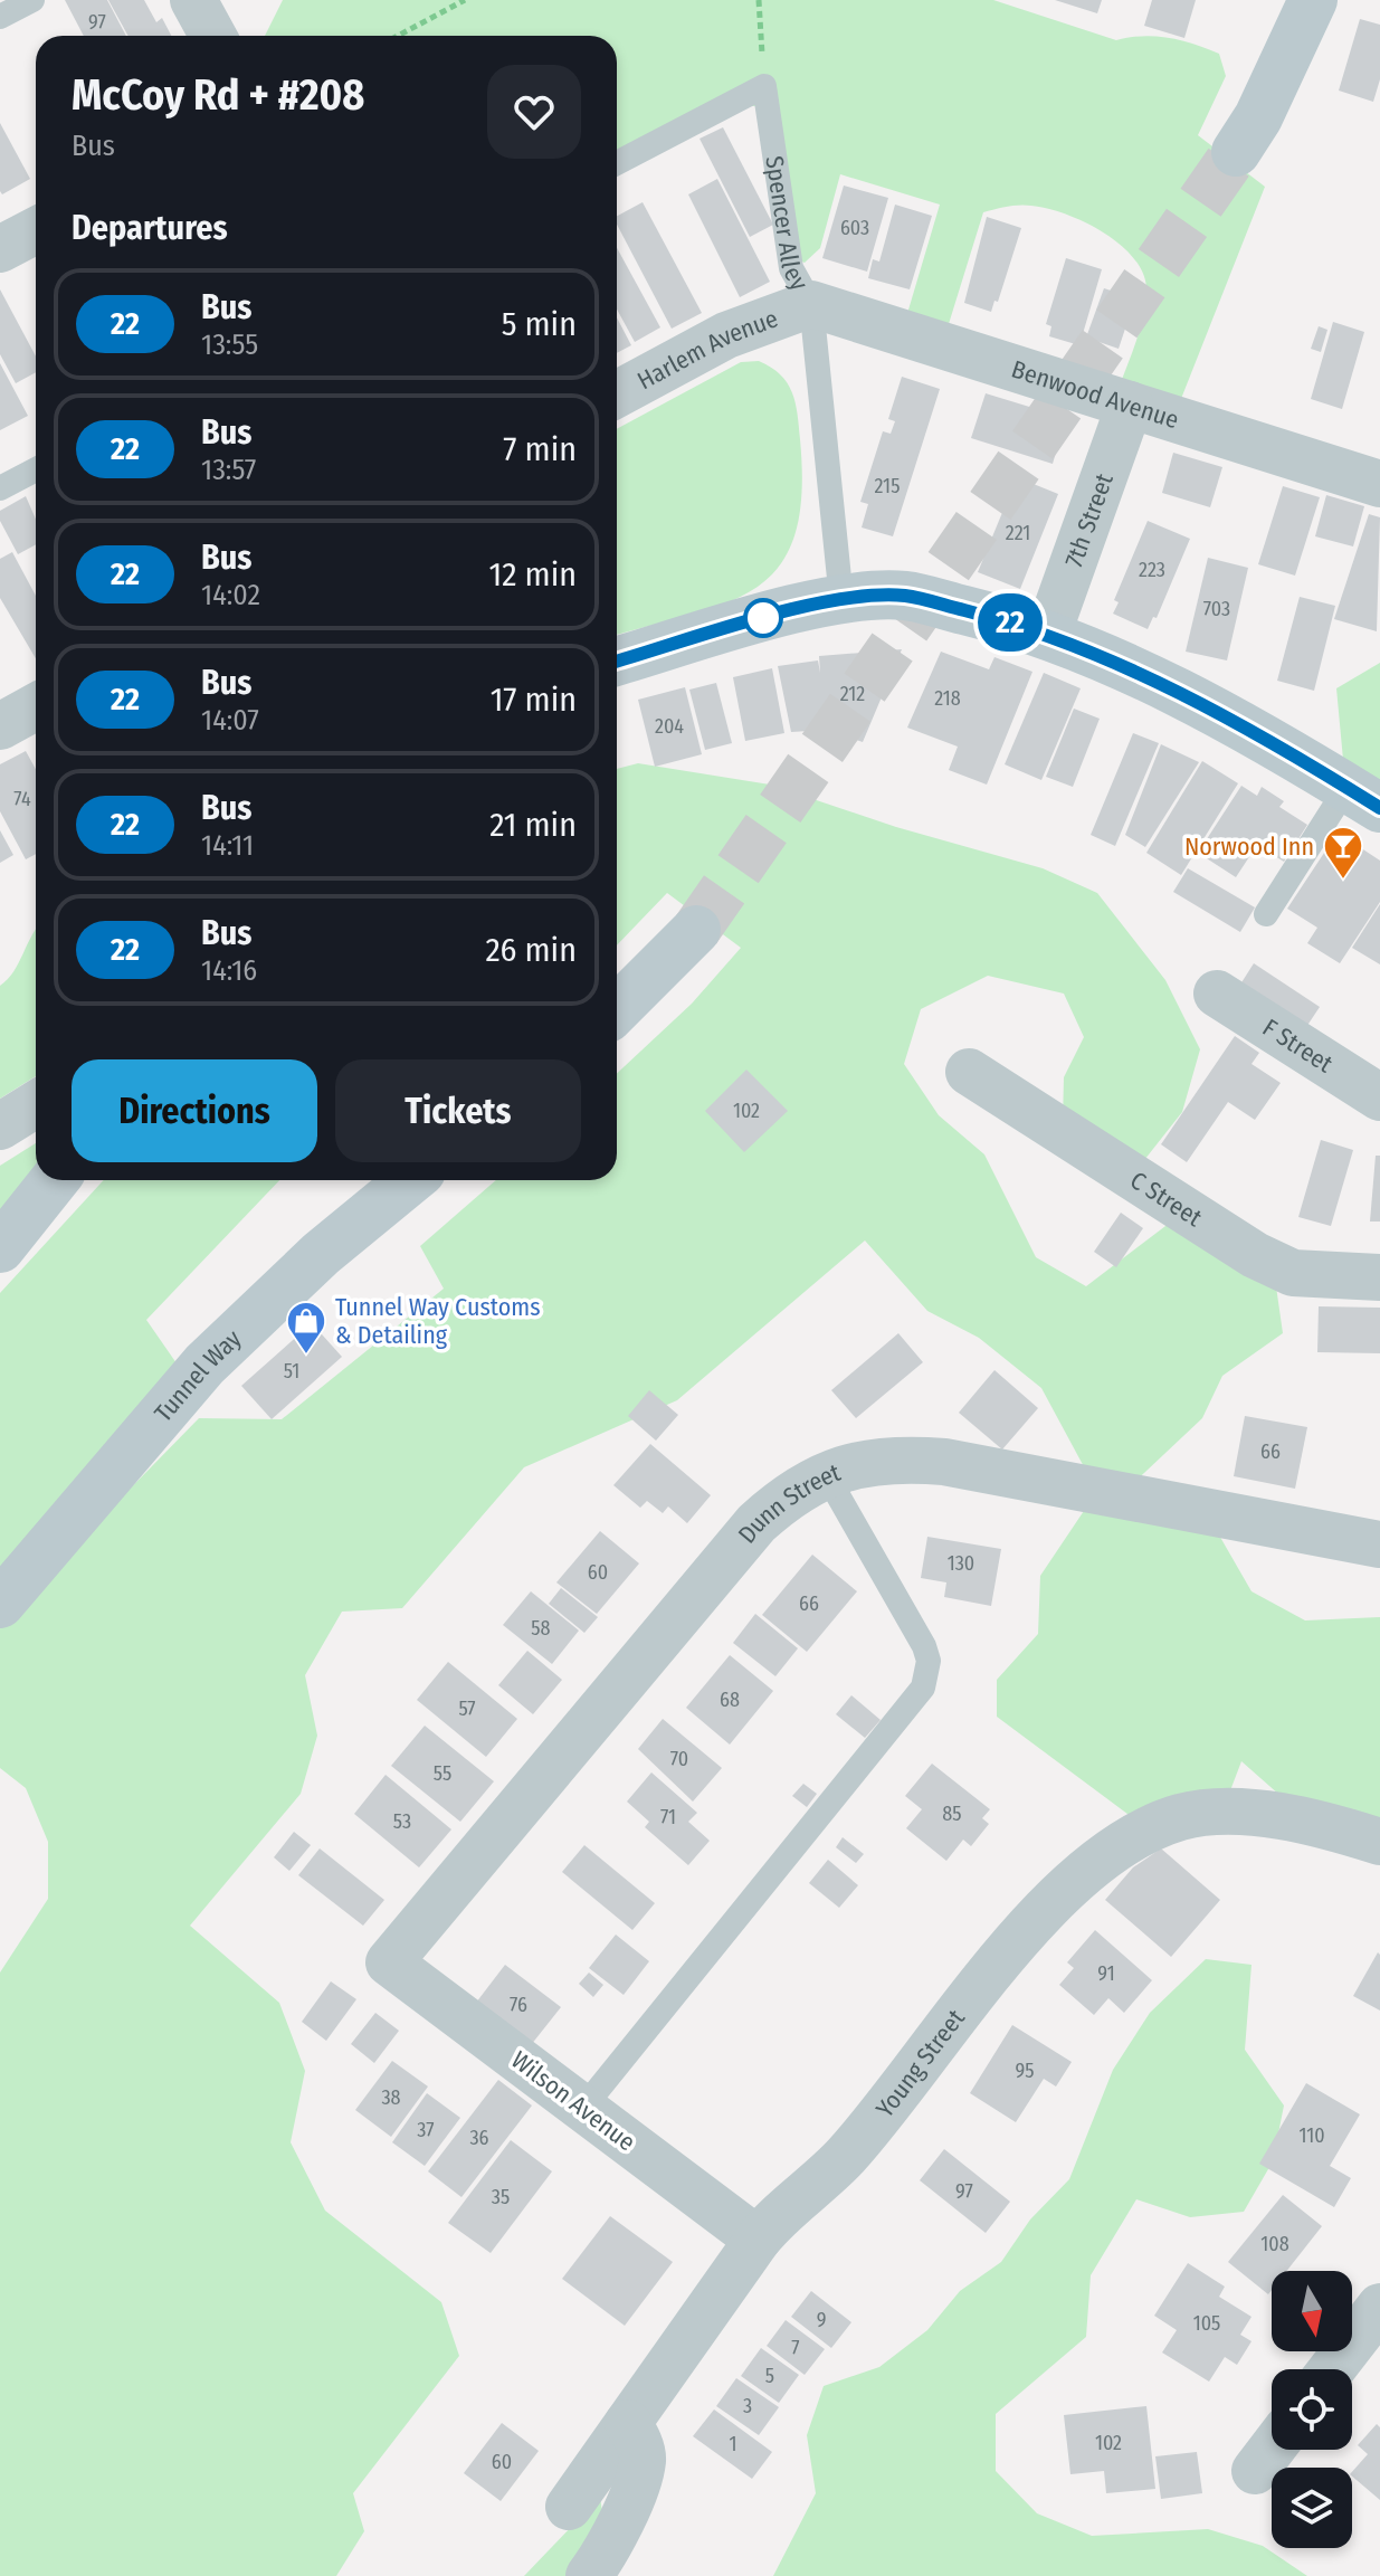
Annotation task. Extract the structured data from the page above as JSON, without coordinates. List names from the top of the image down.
{
  "streets": {
    "street": [
      "Harlem Avenue",
      "Benwood Avenue",
      "7th Street",
      "F Street",
      "C Street",
      "Tunnel Way",
      "Dunn Street",
      "Young Street",
      "Wilson Avenue"
    ],
    "lane": ["Spencer Alley"]
  },
  "crossings": [
    ["Spencer Alley", "Harlem Avenue"],
    ["Spencer Alley", "Benwood Avenue"],
    ["Harlem Avenue", "Benwood Avenue"],
    ["Benwood Avenue", "7th Street"],
    ["Dunn Street", "Wilson Avenue"],
    ["Young Street", "Wilson Avenue"]
  ],
  "places": {
    "bar": ["Norwood Inn"],
    "shop": ["Tunnel Way Customs & Detailing"]
  },
  "lines": ["bus line 22"],
  "house_numbers": [
    "97",
    "603",
    "215",
    "221",
    "223",
    "703",
    "212",
    "218",
    "204",
    "74",
    "102",
    "51",
    "66",
    "130",
    "60",
    "66",
    "58",
    "68",
    "57",
    "70",
    "55",
    "85",
    "71",
    "53",
    "91",
    "76",
    "95",
    "38",
    "37",
    "110",
    "36",
    "97",
    "35",
    "108",
    "9",
    "105",
    "7",
    "5",
    "3",
    "102",
    "1",
    "60"
  ],
  "north": "bottom",
  "page": {
    "on_map": "22",
    "heading": [
      ["McCoy Rd + #208", "Bus"],
      "Departures"
    ],
    "list": [
      {
        "mark": "22",
        "name": "Bus",
        "note": "13:55",
        "value": "5 min"
      },
      {
        "mark": "22",
        "name": "Bus",
        "note": "13:57",
        "value": "7 min"
      },
      {
        "mark": "22",
        "name": "Bus",
        "note": "14:02",
        "value": "12 min"
      },
      {
        "mark": "22",
        "name": "Bus",
        "note": "14:07",
        "value": "17 min"
      },
      {
        "mark": "22",
        "name": "Bus",
        "note": "14:11",
        "value": "21 min"
      },
      {
        "mark": "22",
        "name": "Bus",
        "note": "14:16",
        "value": "26 min"
      }
    ],
    "buttons": ["Directions", "Tickets"]
  }
}
